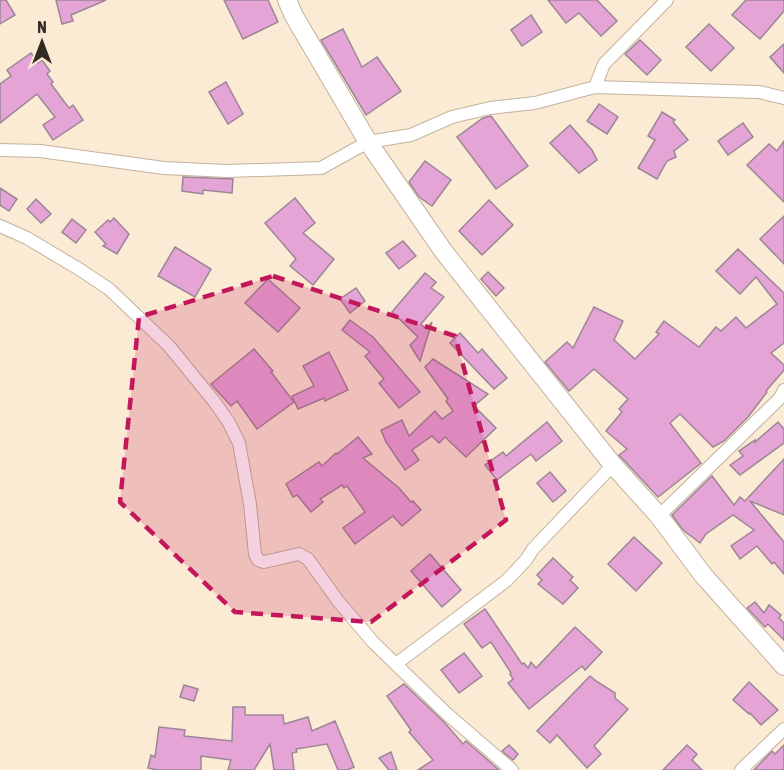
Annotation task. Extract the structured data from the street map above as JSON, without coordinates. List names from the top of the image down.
{
  "north": "top"
}
